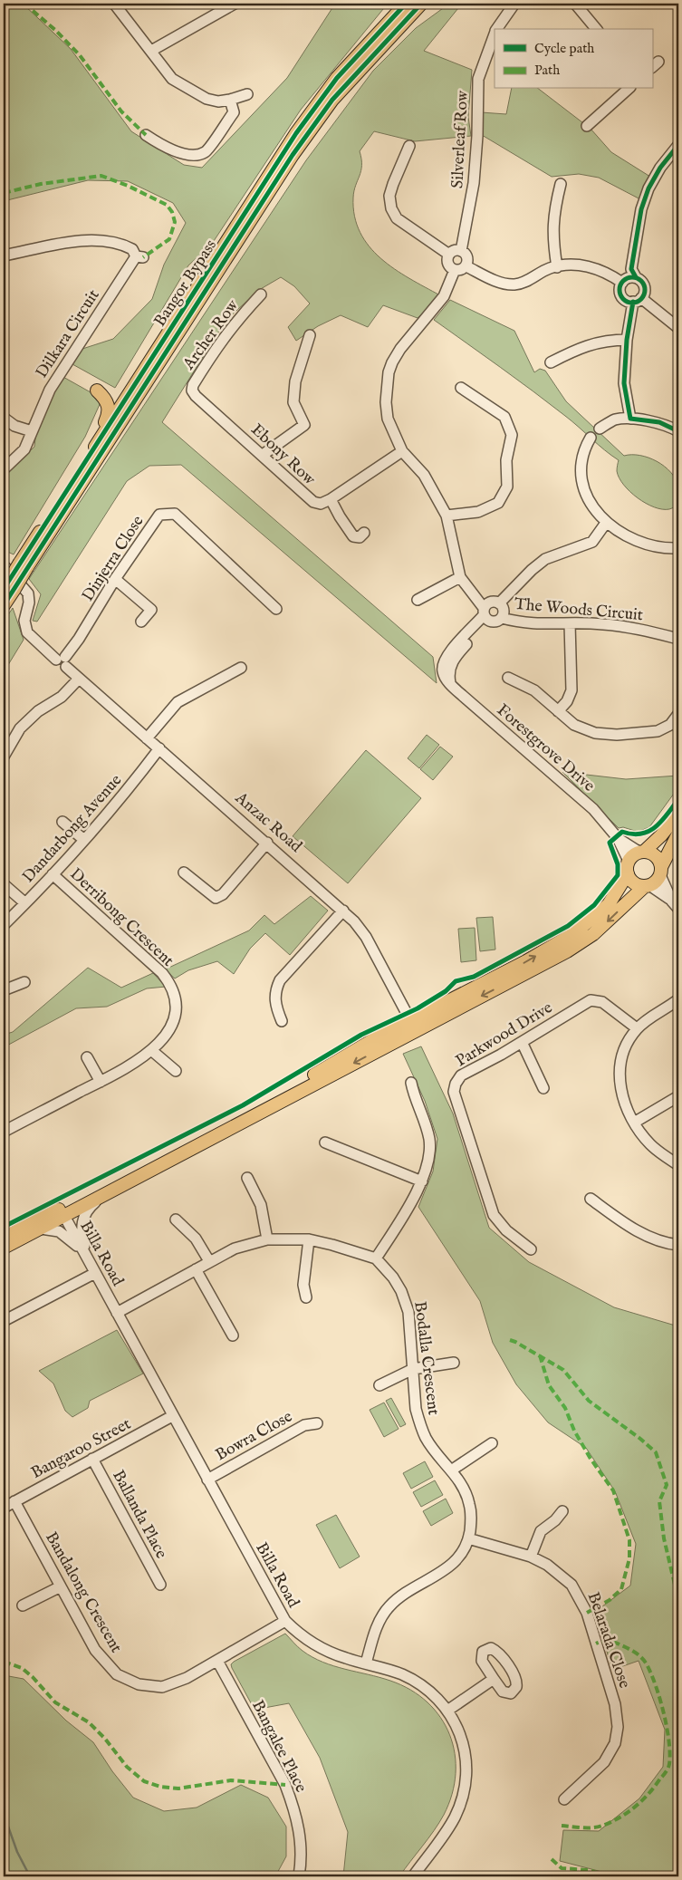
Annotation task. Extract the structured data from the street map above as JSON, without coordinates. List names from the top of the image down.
{
  "streets": {
    "main road": ["Bangor Bypass"],
    "street": [
      "Silverleaf Row",
      "Dilkara Circuit",
      "Archer Row",
      "Ebony Row",
      "Dinjerra Close",
      "The Woods Circuit",
      "Forestgrove Drive",
      "Anzac Road",
      "Dandarbong Avenue",
      "Derribong Crescent",
      "Parkwood Drive",
      "Billa Road",
      "Bodalla Crescent",
      "Bowra Close",
      "Bangaroo Street",
      "Ballanda Place",
      "Bandalong Crescent",
      "Belarada Close",
      "Bangalee Place"
    ]
  },
  "crossings": [
    ["Archer Row", "Ebony Row"],
    ["Dinjerra Close", "Anzac Road"],
    ["The Woods Circuit", "Forestgrove Drive"],
    ["Anzac Road", "Dandarbong Avenue"],
    ["Dandarbong Avenue", "Derribong Crescent"],
    ["Billa Road", "Bodalla Crescent"],
    ["Billa Road", "Bowra Close"],
    ["Billa Road", "Bangaroo Street"],
    ["Billa Road", "Bandalong Crescent"],
    ["Bodalla Crescent", "Belarada Close"],
    ["Bangaroo Street", "Ballanda Place"],
    ["Bangaroo Street", "Bandalong Crescent"],
    ["Bandalong Crescent", "Bangalee Place"]
  ],
  "legend": ["Cycle path", "Path"]
}
